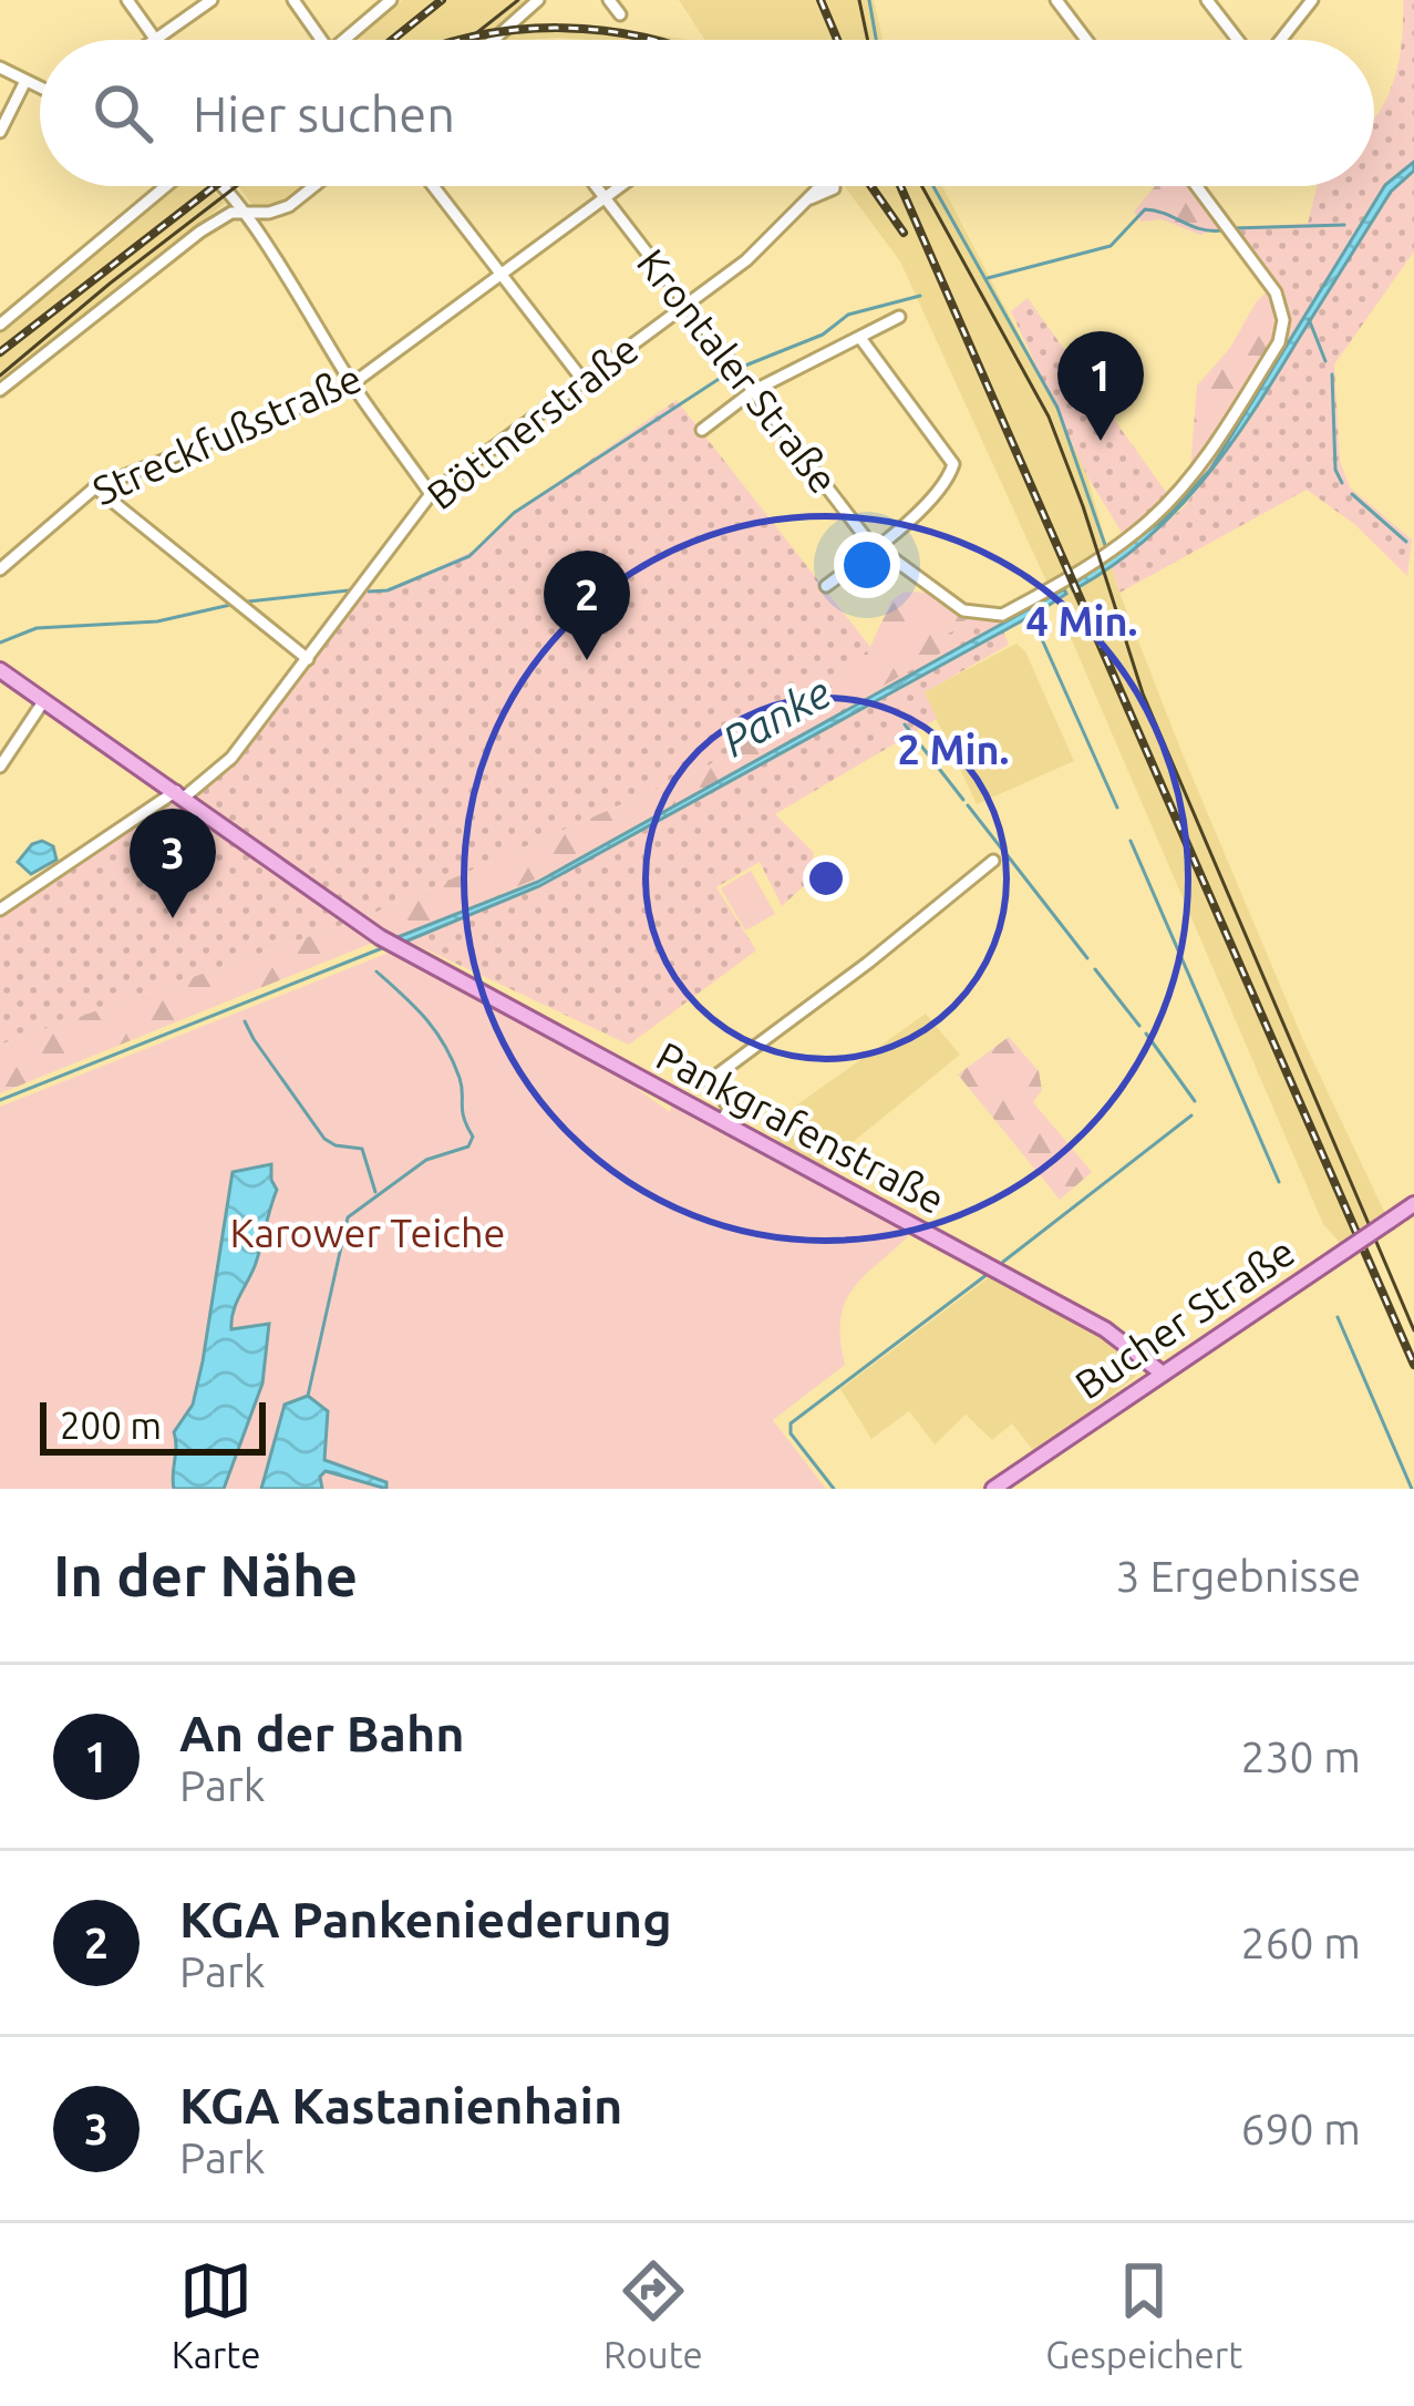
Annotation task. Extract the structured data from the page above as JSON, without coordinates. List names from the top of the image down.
{
  "streets": {
    "main road": ["Pankgrafenstraße", "Bucher Straße"],
    "street": ["Krontaler Straße", "Böttnerstraße", "Streckfußstraße"]
  },
  "crossings": [
    ["Krontaler Straße", "Böttnerstraße"],
    ["Krontaler Straße", "Streckfußstraße"],
    ["Böttnerstraße", "Pankgrafenstraße"],
    ["Pankgrafenstraße", "Bucher Straße"]
  ],
  "water": ["Panke"],
  "parks": ["Karower Teiche"],
  "scale_bar": "200 m",
  "page": {
    "search": "Hier suchen",
    "pins": ["1", "2", "3"],
    "scale": "200 m",
    "heading": ["In der Nähe", "3 Ergebnisse"],
    "list": [
      {
        "mark": "1",
        "name": "An der Bahn",
        "note": "Park",
        "value": "230 m"
      },
      {
        "mark": "2",
        "name": "KGA Pankeniederung",
        "note": "Park",
        "value": "260 m"
      },
      {
        "mark": "3",
        "name": "KGA Kastanienhain",
        "note": "Park",
        "value": "690 m"
      }
    ],
    "nav": ["Karte", "Route", "Gespeichert"]
  },
  "rings": ["4 Min.", "2 Min."]
}
